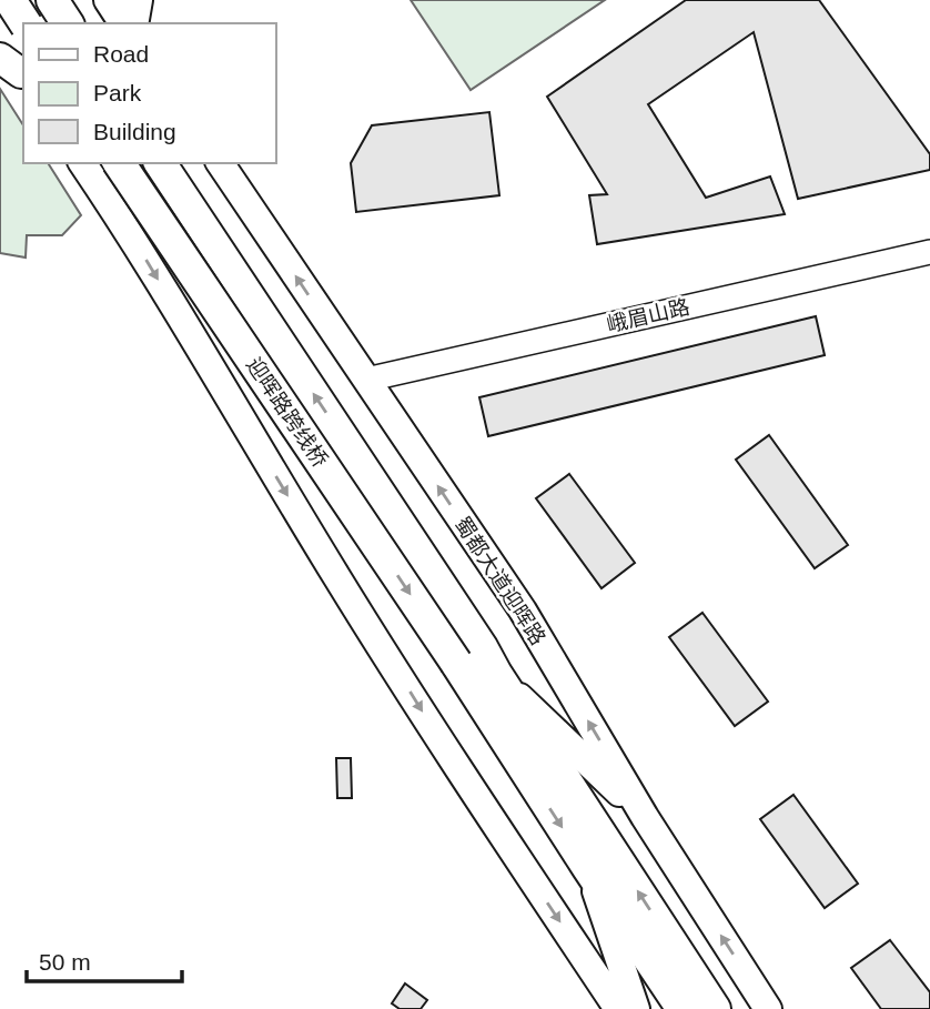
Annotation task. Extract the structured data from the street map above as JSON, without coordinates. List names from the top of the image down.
{
  "streets": {
    "highway": ["迎晖路跨线桥"],
    "main road": ["蜀都大道迎晖路"],
    "street": ["峨眉山路"]
  },
  "crossings": [
    ["峨眉山路", "蜀都大道迎晖路"]
  ],
  "legend": ["Road", "Park", "Building"],
  "scale_bar": "50 m"
}
